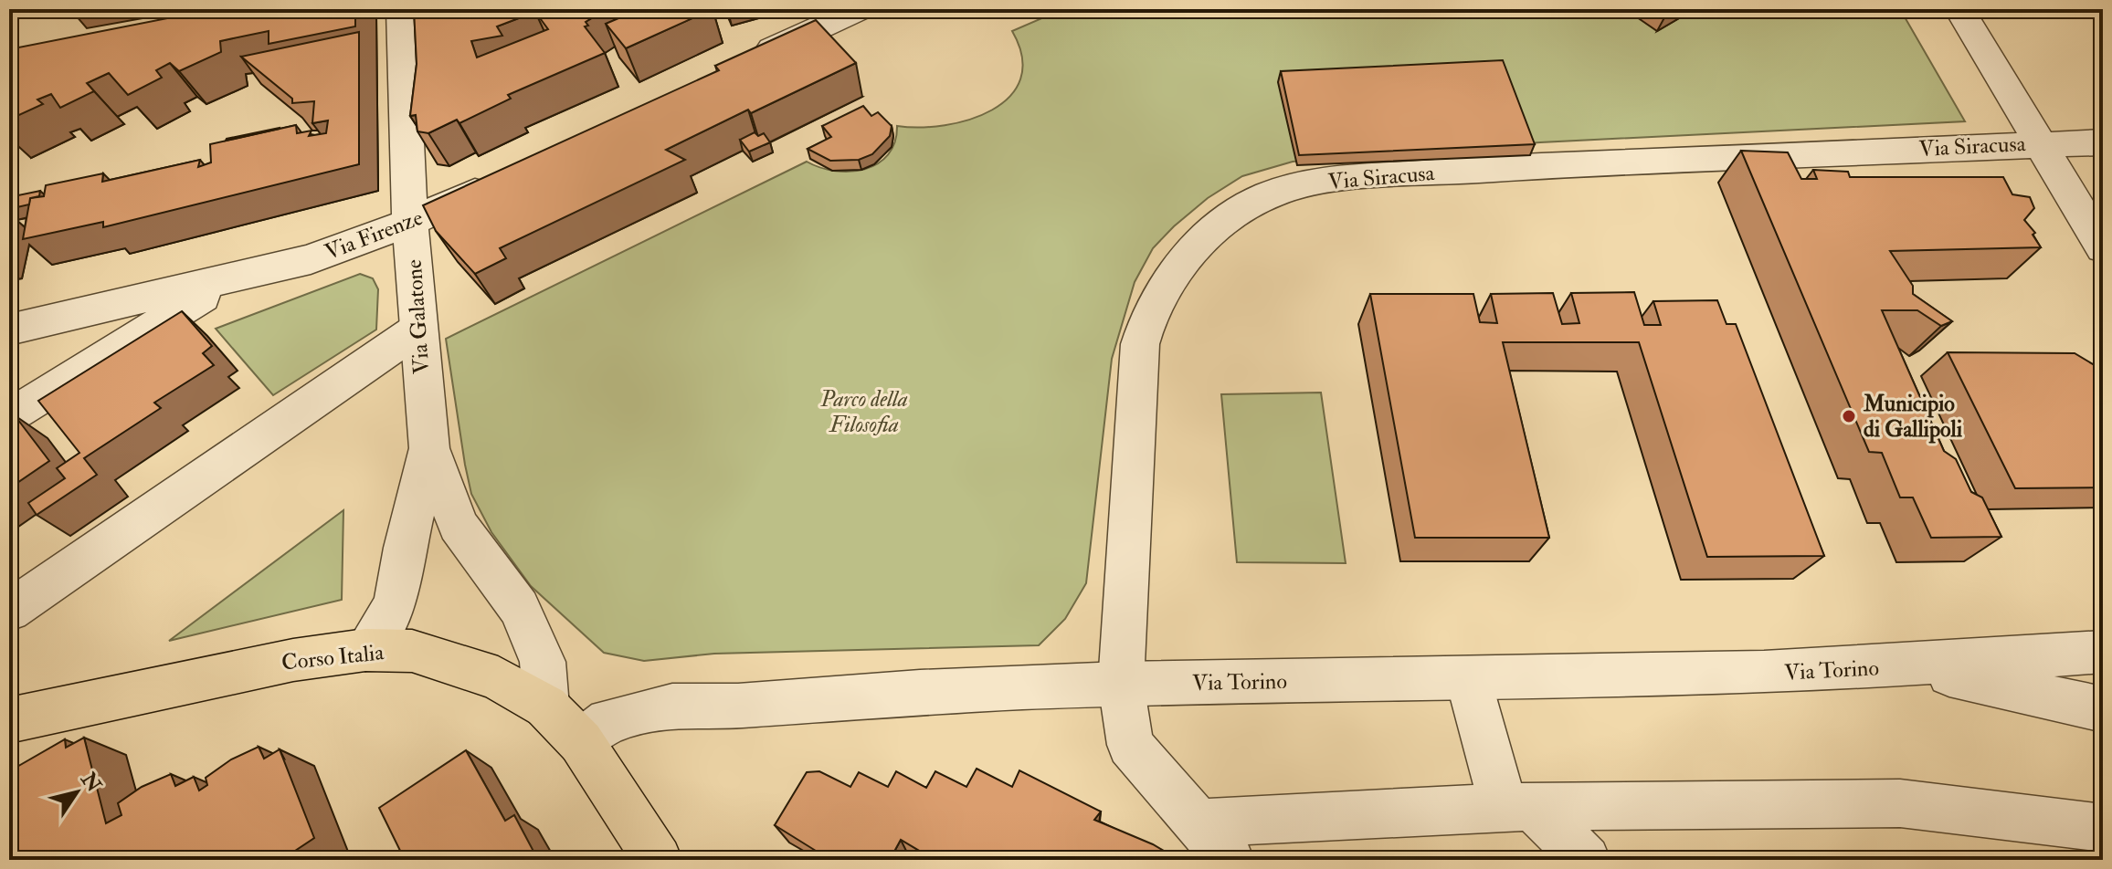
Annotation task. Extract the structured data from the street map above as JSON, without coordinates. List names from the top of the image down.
{
  "streets": {
    "main road": ["Corso Italia"],
    "street": [
      "Via Siracusa",
      "Via Firenze",
      "Via Galatone",
      "Via Torino"
    ]
  },
  "crossings": [
    ["Via Siracusa", "Via Torino"],
    ["Via Firenze", "Via Galatone"],
    ["Via Galatone", "Corso Italia"],
    ["Corso Italia", "Via Torino"]
  ],
  "parks": ["Parco della Filosofia"],
  "places": ["Municipio di Gallipoli"],
  "north": "top right"
}
